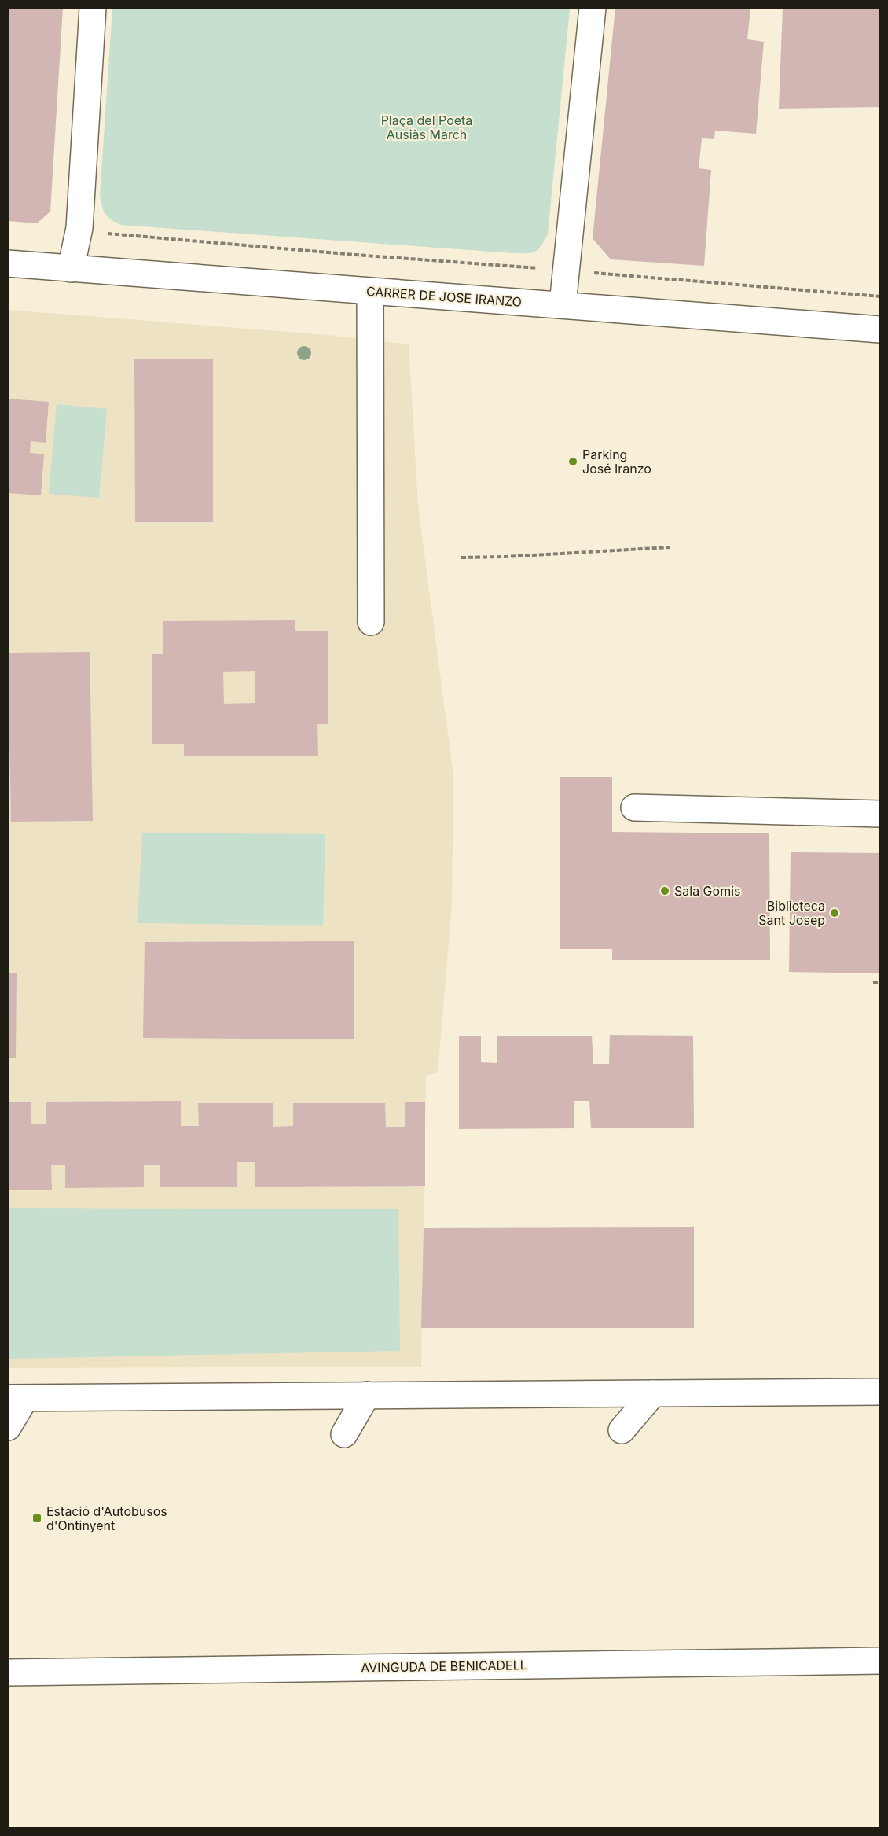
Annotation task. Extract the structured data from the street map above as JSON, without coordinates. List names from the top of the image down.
{
  "streets": {
    "street": ["CARRER DE JOSE IRANZO", "AVINGUDA DE BENICADELL"]
  },
  "parks": ["Plaça del Poeta Ausiàs March"],
  "places": {
    "other": ["Parking José Iranzo", "Sala Gomis", "Biblioteca Sant Josep"],
    "transit": ["Estació d'Autobusos d'Ontinyent"]
  }
}
